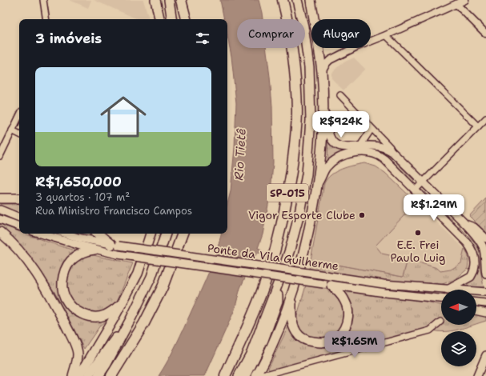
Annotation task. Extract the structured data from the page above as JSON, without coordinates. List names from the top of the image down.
{
  "streets": {
    "highway": ["SP-015"],
    "main road": ["Ponte da Vila Guilherme"]
  },
  "water": ["Rio Tietê"],
  "places": ["Vigor Esporte Clube", "E.E. Frei Paulo Luig"],
  "north": "left",
  "page": {
    "chip": ["Comprar", "Alugar"],
    "heading": "3 imóveis",
    "list": [
      {
        "name": "R$1,650,000",
        "note": "3 quartos · 107 m² · Rua Ministro Francisco Campos"
      }
    ],
    "price": ["R$924K", "R$1.29M", "R$1.65M"]
  }
}
